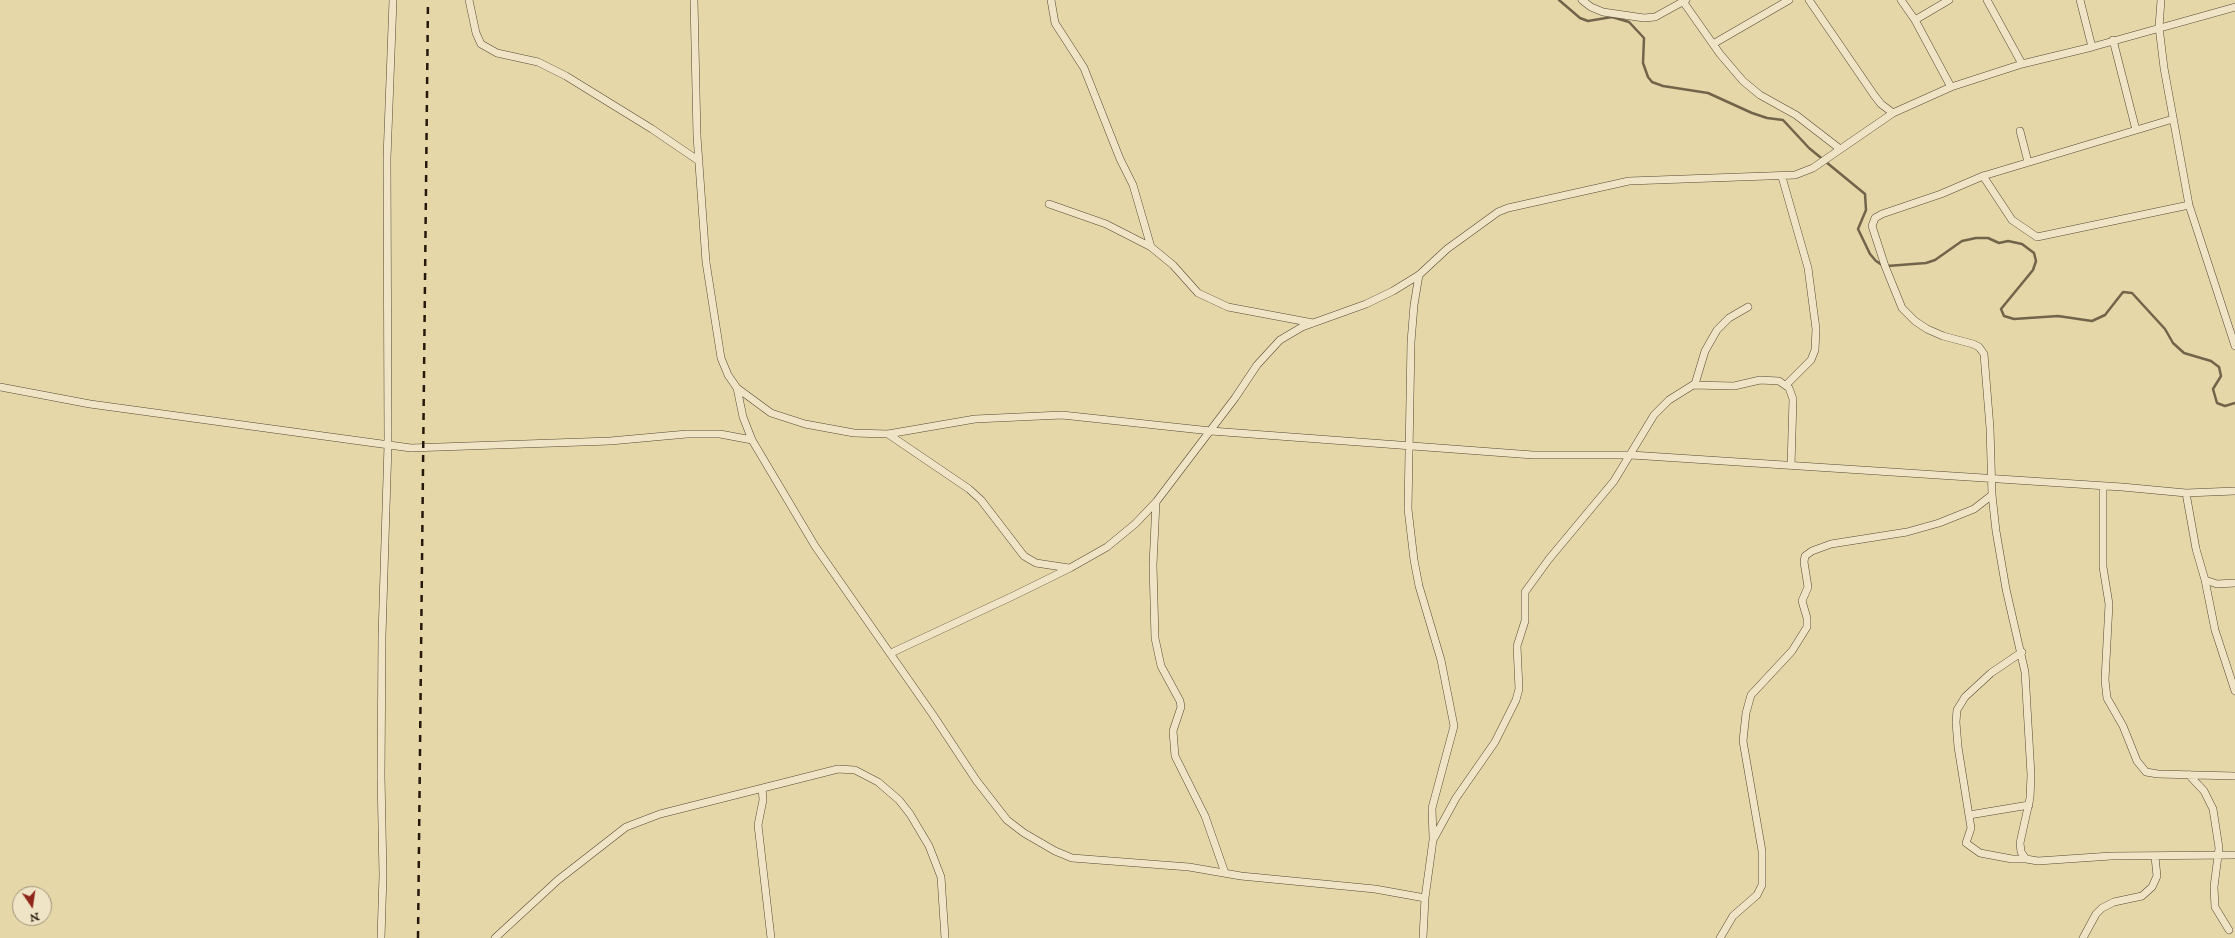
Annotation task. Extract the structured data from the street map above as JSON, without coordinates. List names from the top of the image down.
{
  "north": "bottom"
}
